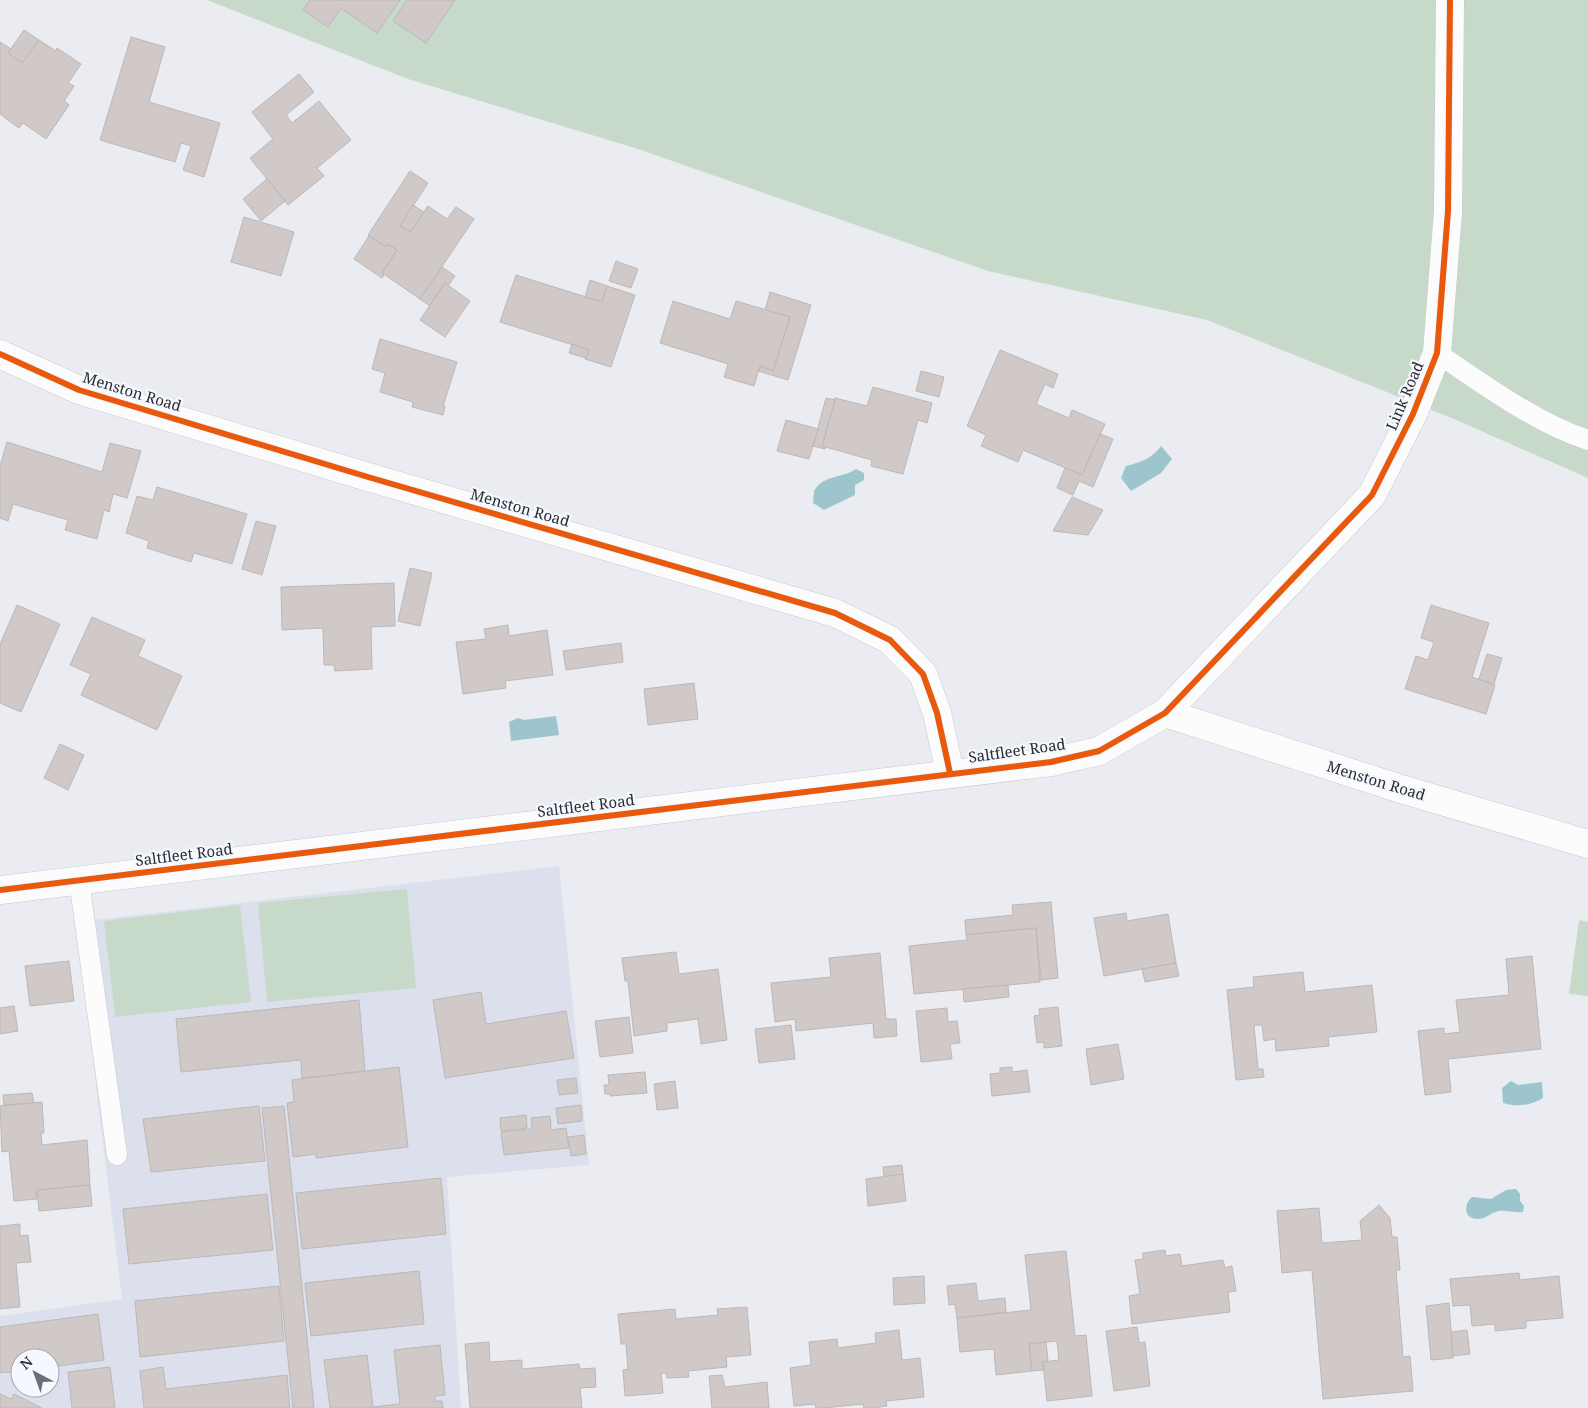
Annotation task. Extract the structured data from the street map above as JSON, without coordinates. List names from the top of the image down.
{
  "streets": {
    "street": ["Menston Road", "Link Road", "Saltfleet Road"]
  },
  "crossings": [
    ["Menston Road", "Link Road"],
    ["Menston Road", "Saltfleet Road"],
    ["Link Road", "Saltfleet Road"]
  ],
  "north": "top left"
}
